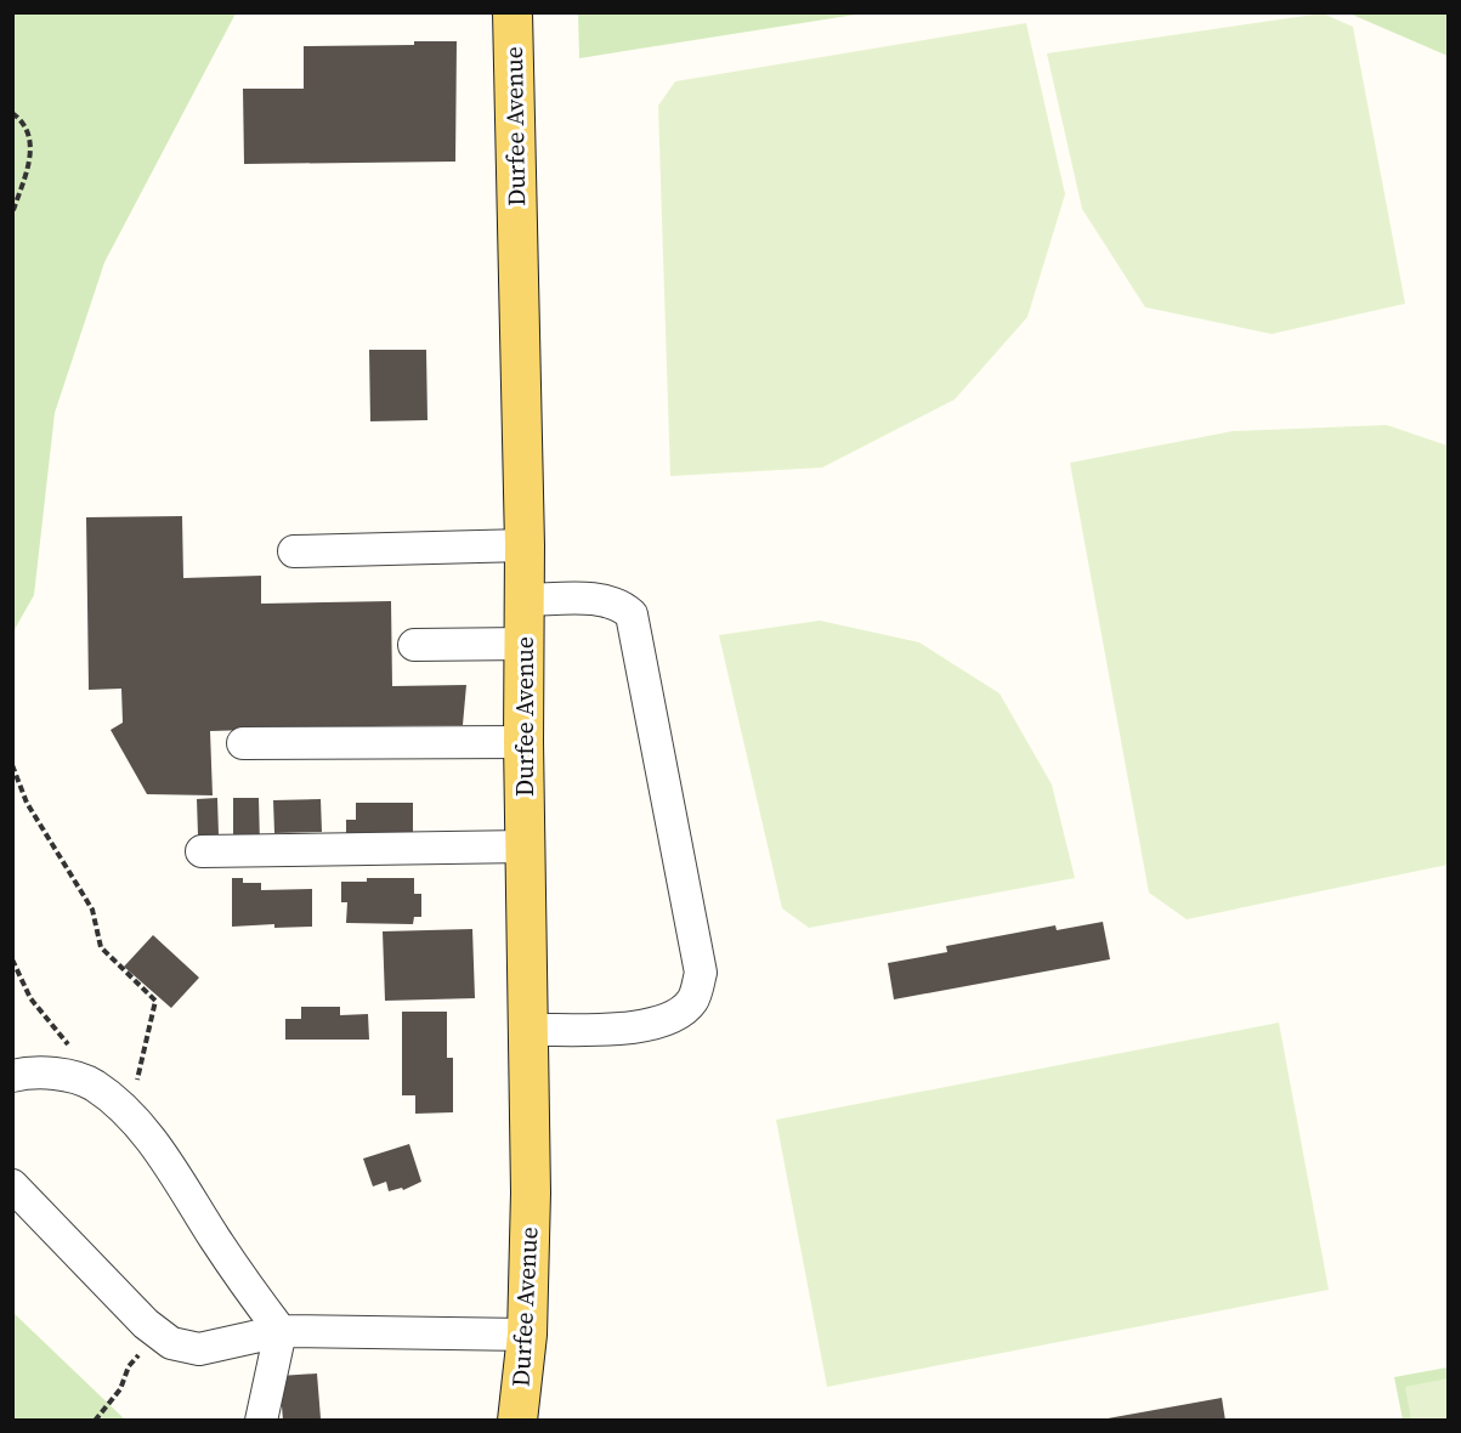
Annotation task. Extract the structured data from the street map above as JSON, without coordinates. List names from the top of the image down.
{
  "streets": {
    "main road": ["Durfee Avenue"]
  }
}
